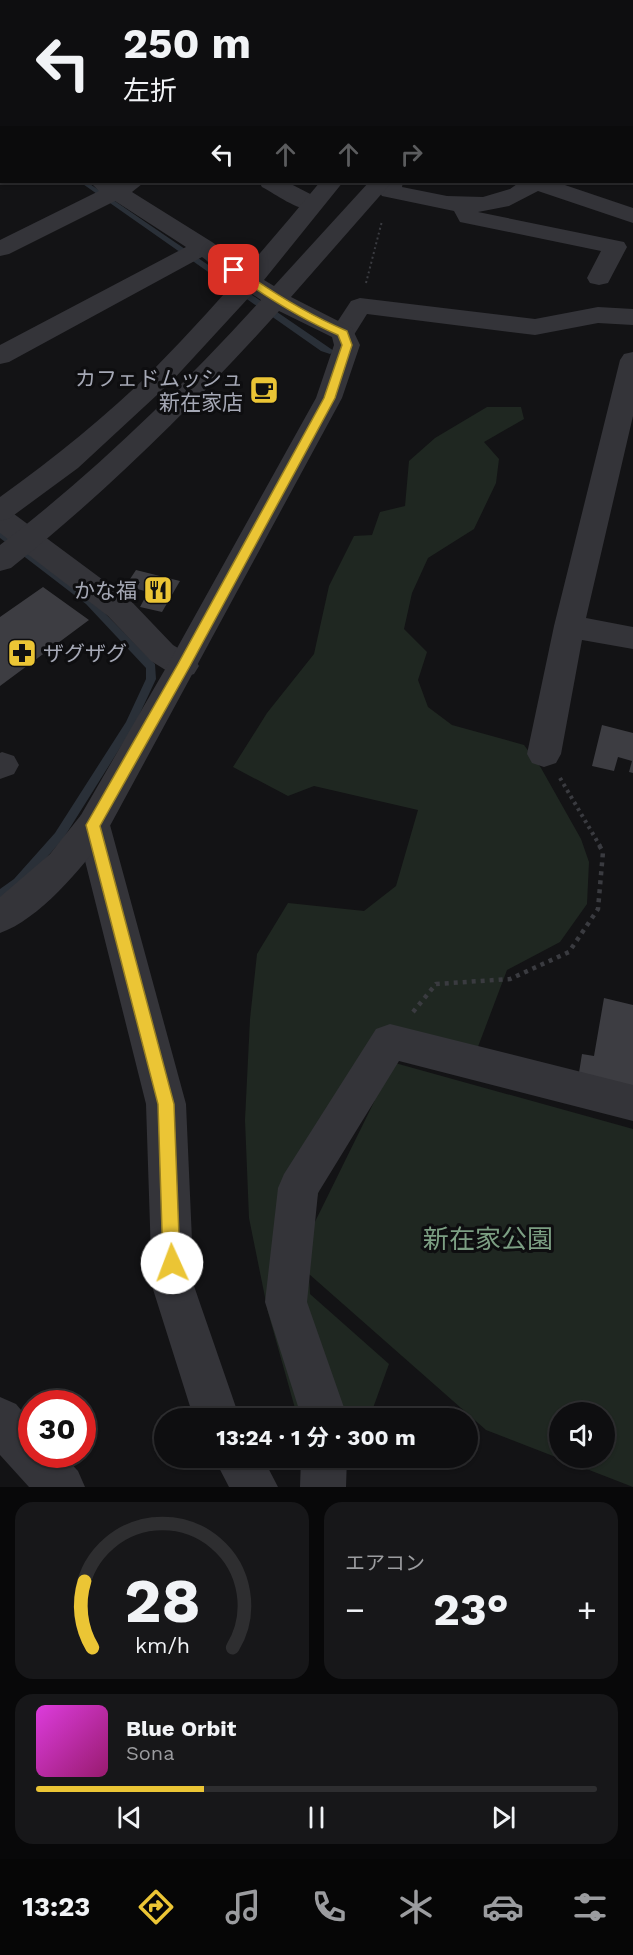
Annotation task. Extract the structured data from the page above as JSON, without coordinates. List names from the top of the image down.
{
  "parks": ["新在家公園"],
  "places": {
    "cafe": ["カフェドムッシュ 新在家店"],
    "restaurant": ["かな福"],
    "pharmacy": ["ザグザグ"]
  },
  "page": {
    "turn": ["250 m", "左折"],
    "limit": "30",
    "trip": "13:24 · 1 分 · 300 m",
    "tile": "エアコン",
    "heat": ["−", "23°", "+"],
    "song": ["Blue Orbit", "Sona"],
    "tabs": "13:23",
    "gauge": ["28", "km/h"]
  }
}
